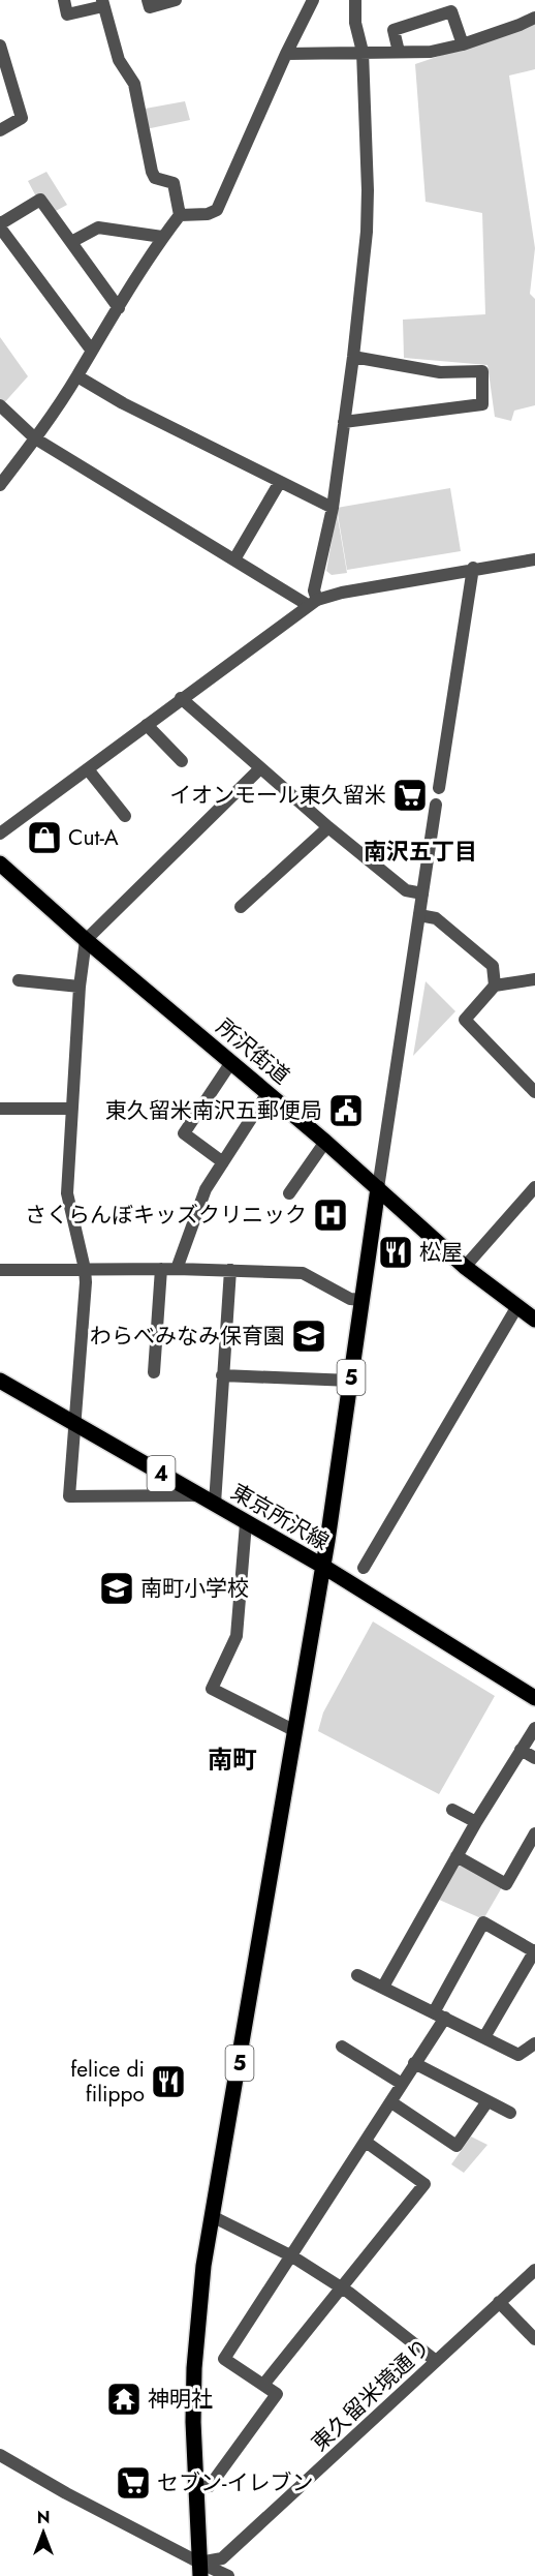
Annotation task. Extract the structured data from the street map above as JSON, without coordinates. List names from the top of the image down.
{
  "streets": {
    "main road": [
      "所沢街道",
      "5",
      "4",
      "東京所沢線"
    ],
    "street": ["東久留米境通り"]
  },
  "crossings": [
    ["所沢街道", "5"],
    ["5", "東京所沢線"],
    ["5", "東久留米境通り"]
  ],
  "districts": ["南沢五丁目", "南町"],
  "places": {
    "supermarket": ["イオンモール東久留米", "セブン-イレブン"],
    "shop": ["Cut-A"],
    "public building": ["東久留米南沢五郵便局"],
    "hospital": ["さくらんぼキッズクリニック"],
    "restaurant": ["松屋", "felice di filippo"],
    "school or university": ["わらべみなみ保育園", "南町小学校"],
    "temple": ["神明社"]
  },
  "north": "top"
}
